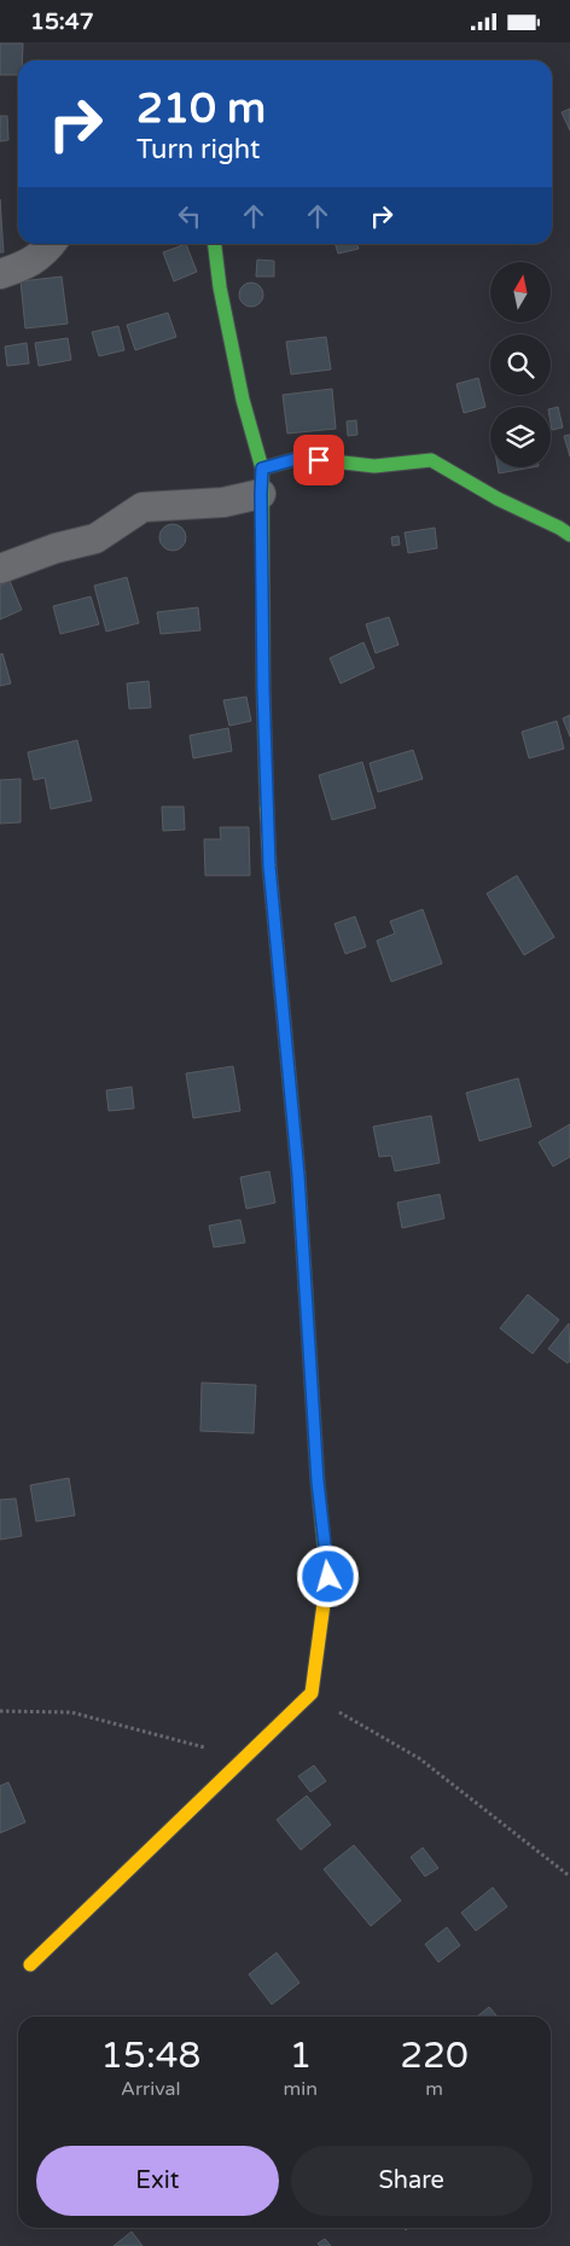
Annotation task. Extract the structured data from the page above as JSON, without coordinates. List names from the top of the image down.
{
  "north": "top",
  "page": {
    "status": "15:47",
    "turn": ["210 m", "Turn right"],
    "eta": [
      "15:48",
      "Arrival",
      "1",
      "min",
      "220",
      "m"
    ],
    "buttons": ["Exit", "Share"]
  }
}
